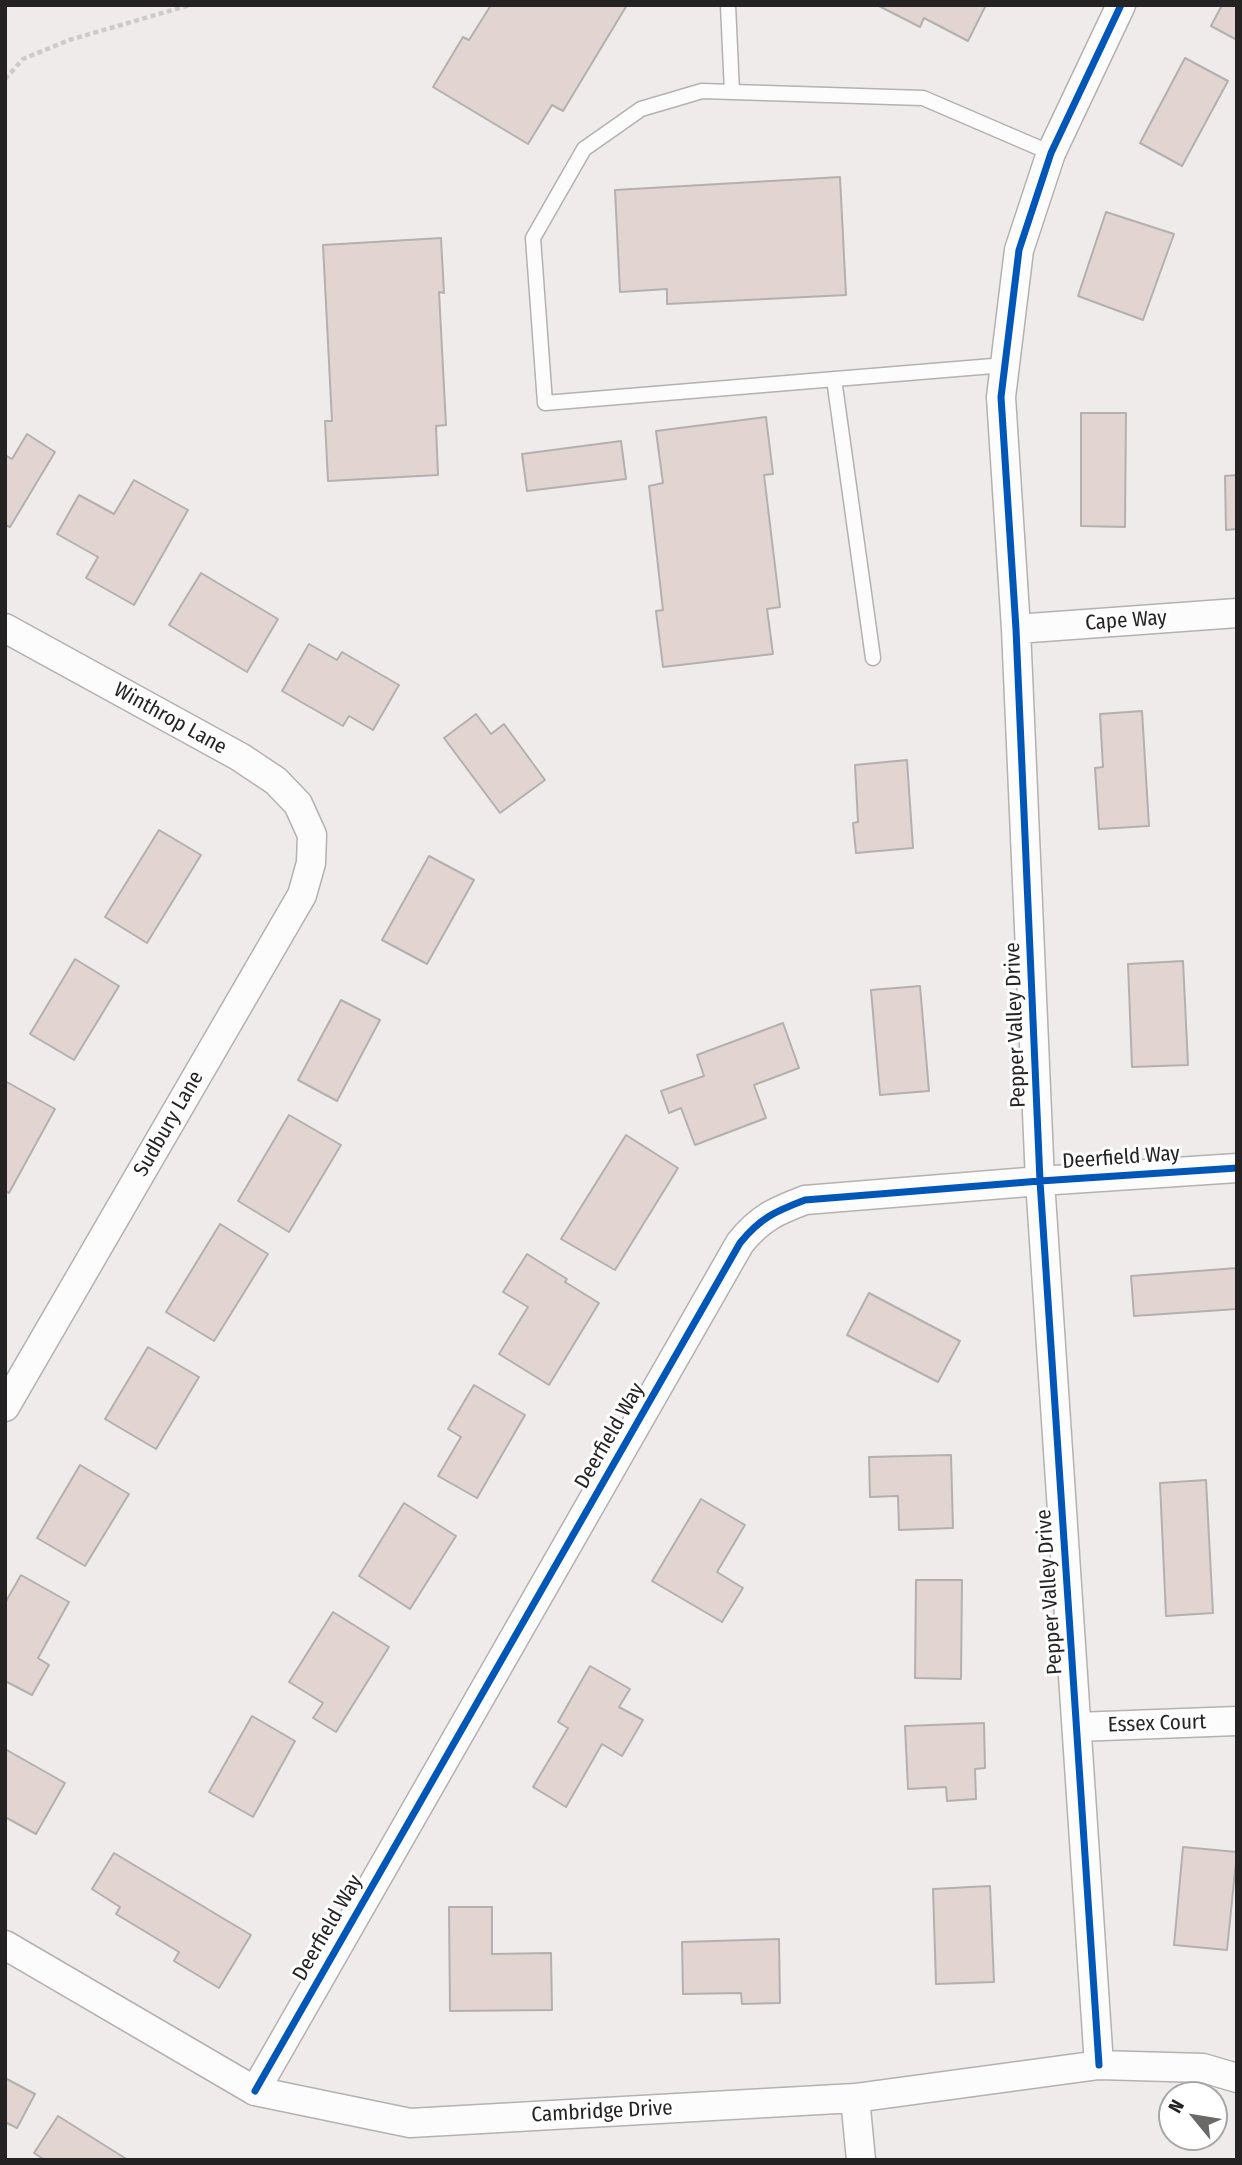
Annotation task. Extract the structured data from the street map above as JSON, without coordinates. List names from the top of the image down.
{
  "streets": {
    "street": [
      "Cape Way",
      "Winthrop Lane",
      "Pepper Valley Drive",
      "Sudbury Lane",
      "Deerfield Way",
      "Essex Court",
      "Cambridge Drive"
    ]
  },
  "crossings": [
    ["Cape Way", "Pepper Valley Drive"],
    ["Winthrop Lane", "Sudbury Lane"],
    ["Pepper Valley Drive", "Deerfield Way"],
    ["Pepper Valley Drive", "Essex Court"],
    ["Pepper Valley Drive", "Cambridge Drive"],
    ["Deerfield Way", "Cambridge Drive"]
  ],
  "north": "top left"
}
